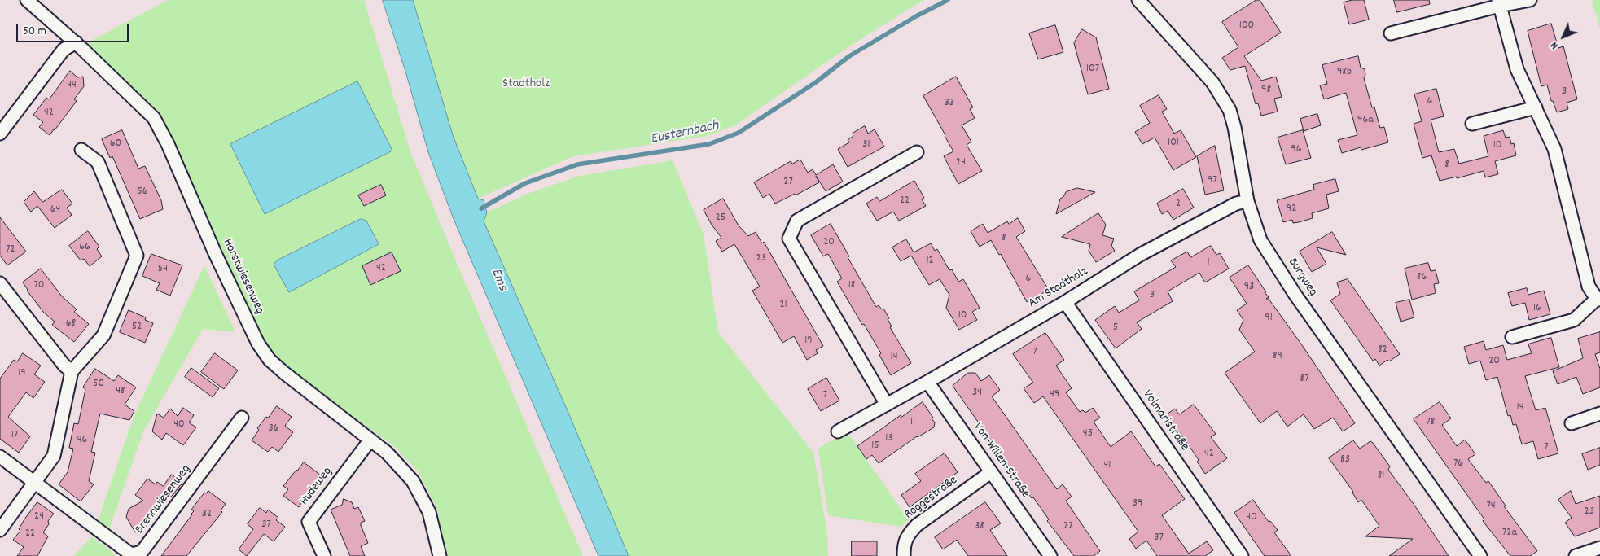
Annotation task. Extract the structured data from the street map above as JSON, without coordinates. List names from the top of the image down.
{
  "streets": {
    "street": [
      "Horstwiesenweg",
      "Burgweg",
      "Am Stadtholz",
      "Volmaristraße",
      "Von-Willen-Straße",
      "Hudeweg",
      "Roggestraße",
      "Brennwiesenweg"
    ]
  },
  "crossings": [
    ["Horstwiesenweg", "Hudeweg"],
    ["Burgweg", "Am Stadtholz"],
    ["Am Stadtholz", "Volmaristraße"],
    ["Am Stadtholz", "Von-Willen-Straße"],
    ["Von-Willen-Straße", "Roggestraße"]
  ],
  "water": ["Eusternbach", "Ems"],
  "parks": ["Stadtholz"],
  "house_numbers": [
    "100",
    "107",
    "98b",
    "44",
    "98",
    "3",
    "6",
    "33",
    "42",
    "96a",
    "101",
    "60",
    "31",
    "10",
    "96",
    "24",
    "8",
    "97",
    "27",
    "56",
    "22",
    "2",
    "92",
    "64",
    "25",
    "8",
    "20",
    "66",
    "72",
    "23",
    "12",
    "1",
    "42",
    "54",
    "86",
    "6",
    "70",
    "18",
    "93",
    "3",
    "21",
    "16",
    "10",
    "91",
    "68",
    "52",
    "5",
    "19",
    "82",
    "7",
    "89",
    "14",
    "20",
    "19",
    "87",
    "50",
    "48",
    "34",
    "49",
    "17",
    "14",
    "11",
    "78",
    "40",
    "36",
    "45",
    "17",
    "13",
    "46",
    "15",
    "7",
    "42",
    "83",
    "76",
    "41",
    "81",
    "39",
    "74",
    "23",
    "32",
    "24",
    "40",
    "37",
    "38",
    "22",
    "72a",
    "22",
    "37"
  ],
  "scale_bar": "50 m",
  "north": "bottom left"
}
